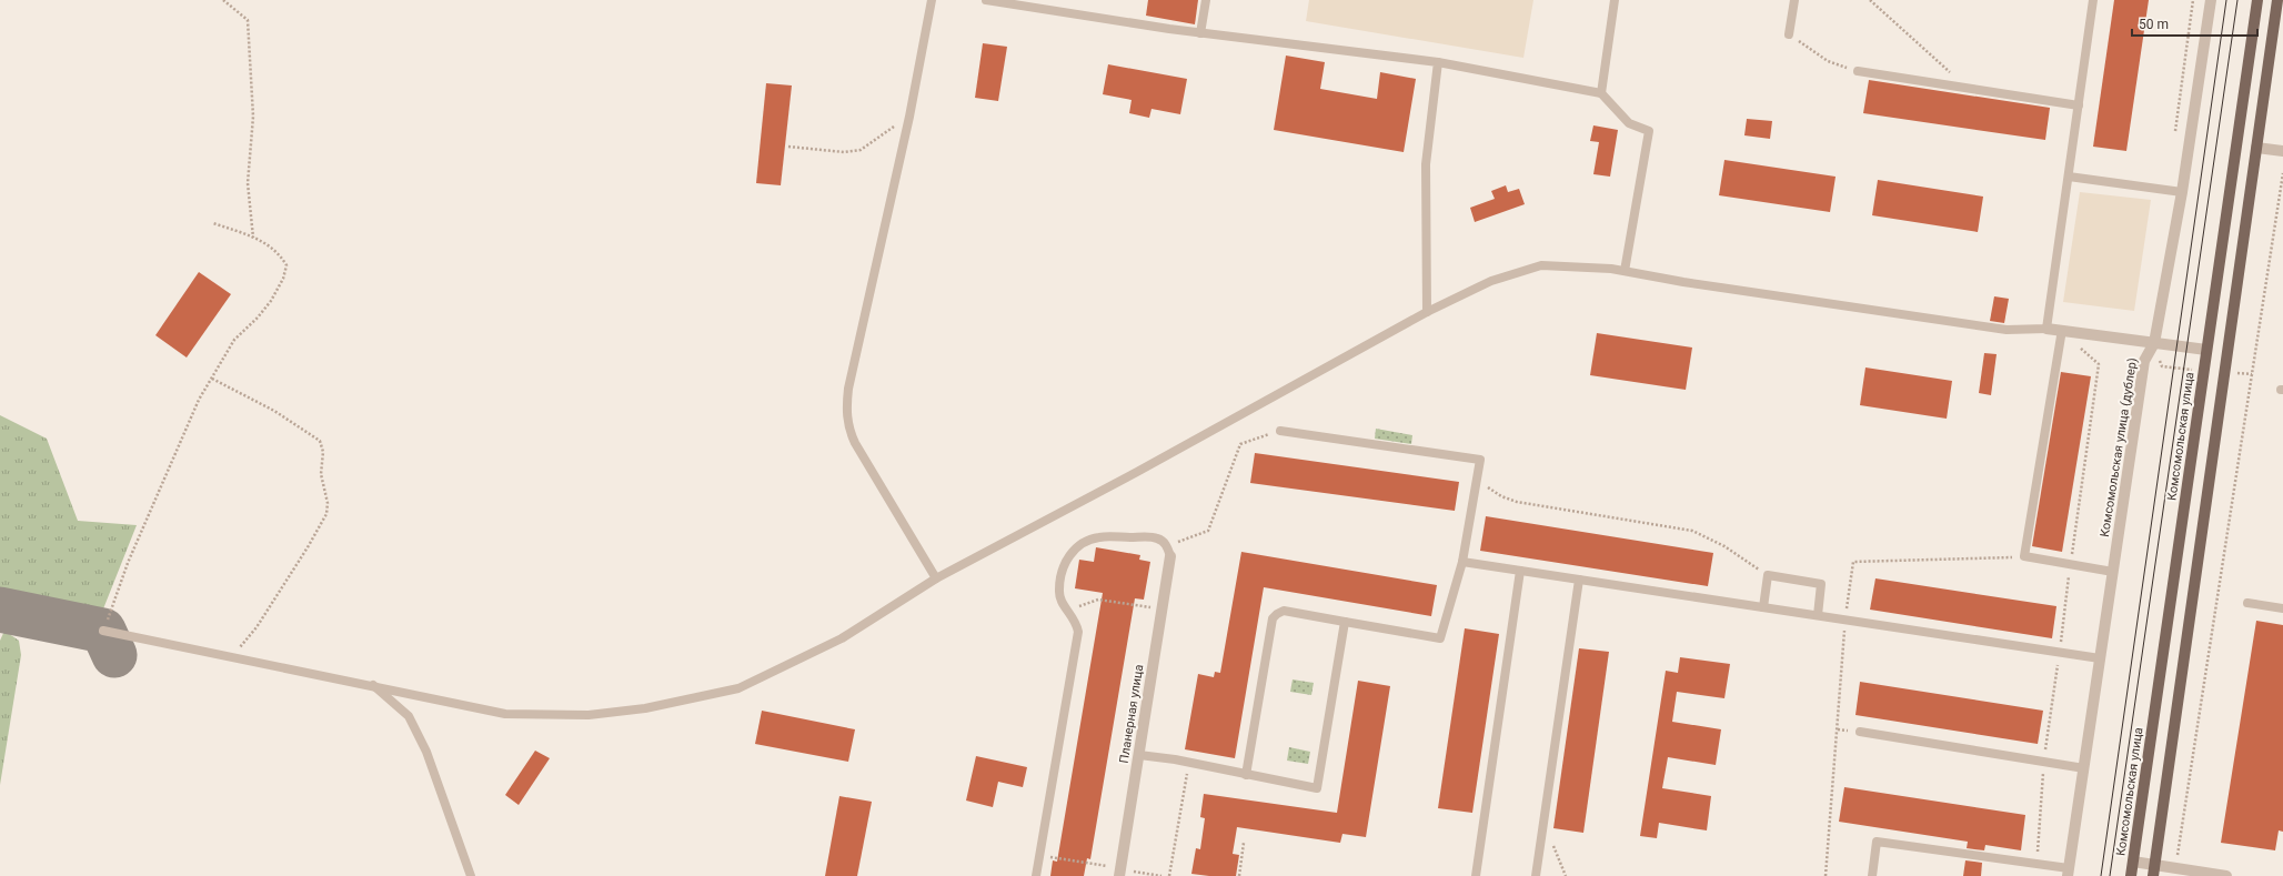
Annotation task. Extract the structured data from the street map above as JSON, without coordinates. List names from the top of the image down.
{
  "streets": {
    "main road": ["Комсомольская улица"],
    "street": ["Комсомольская улица (дублер)", "Планерная улица"]
  },
  "scale_bar": "50 m"
}
